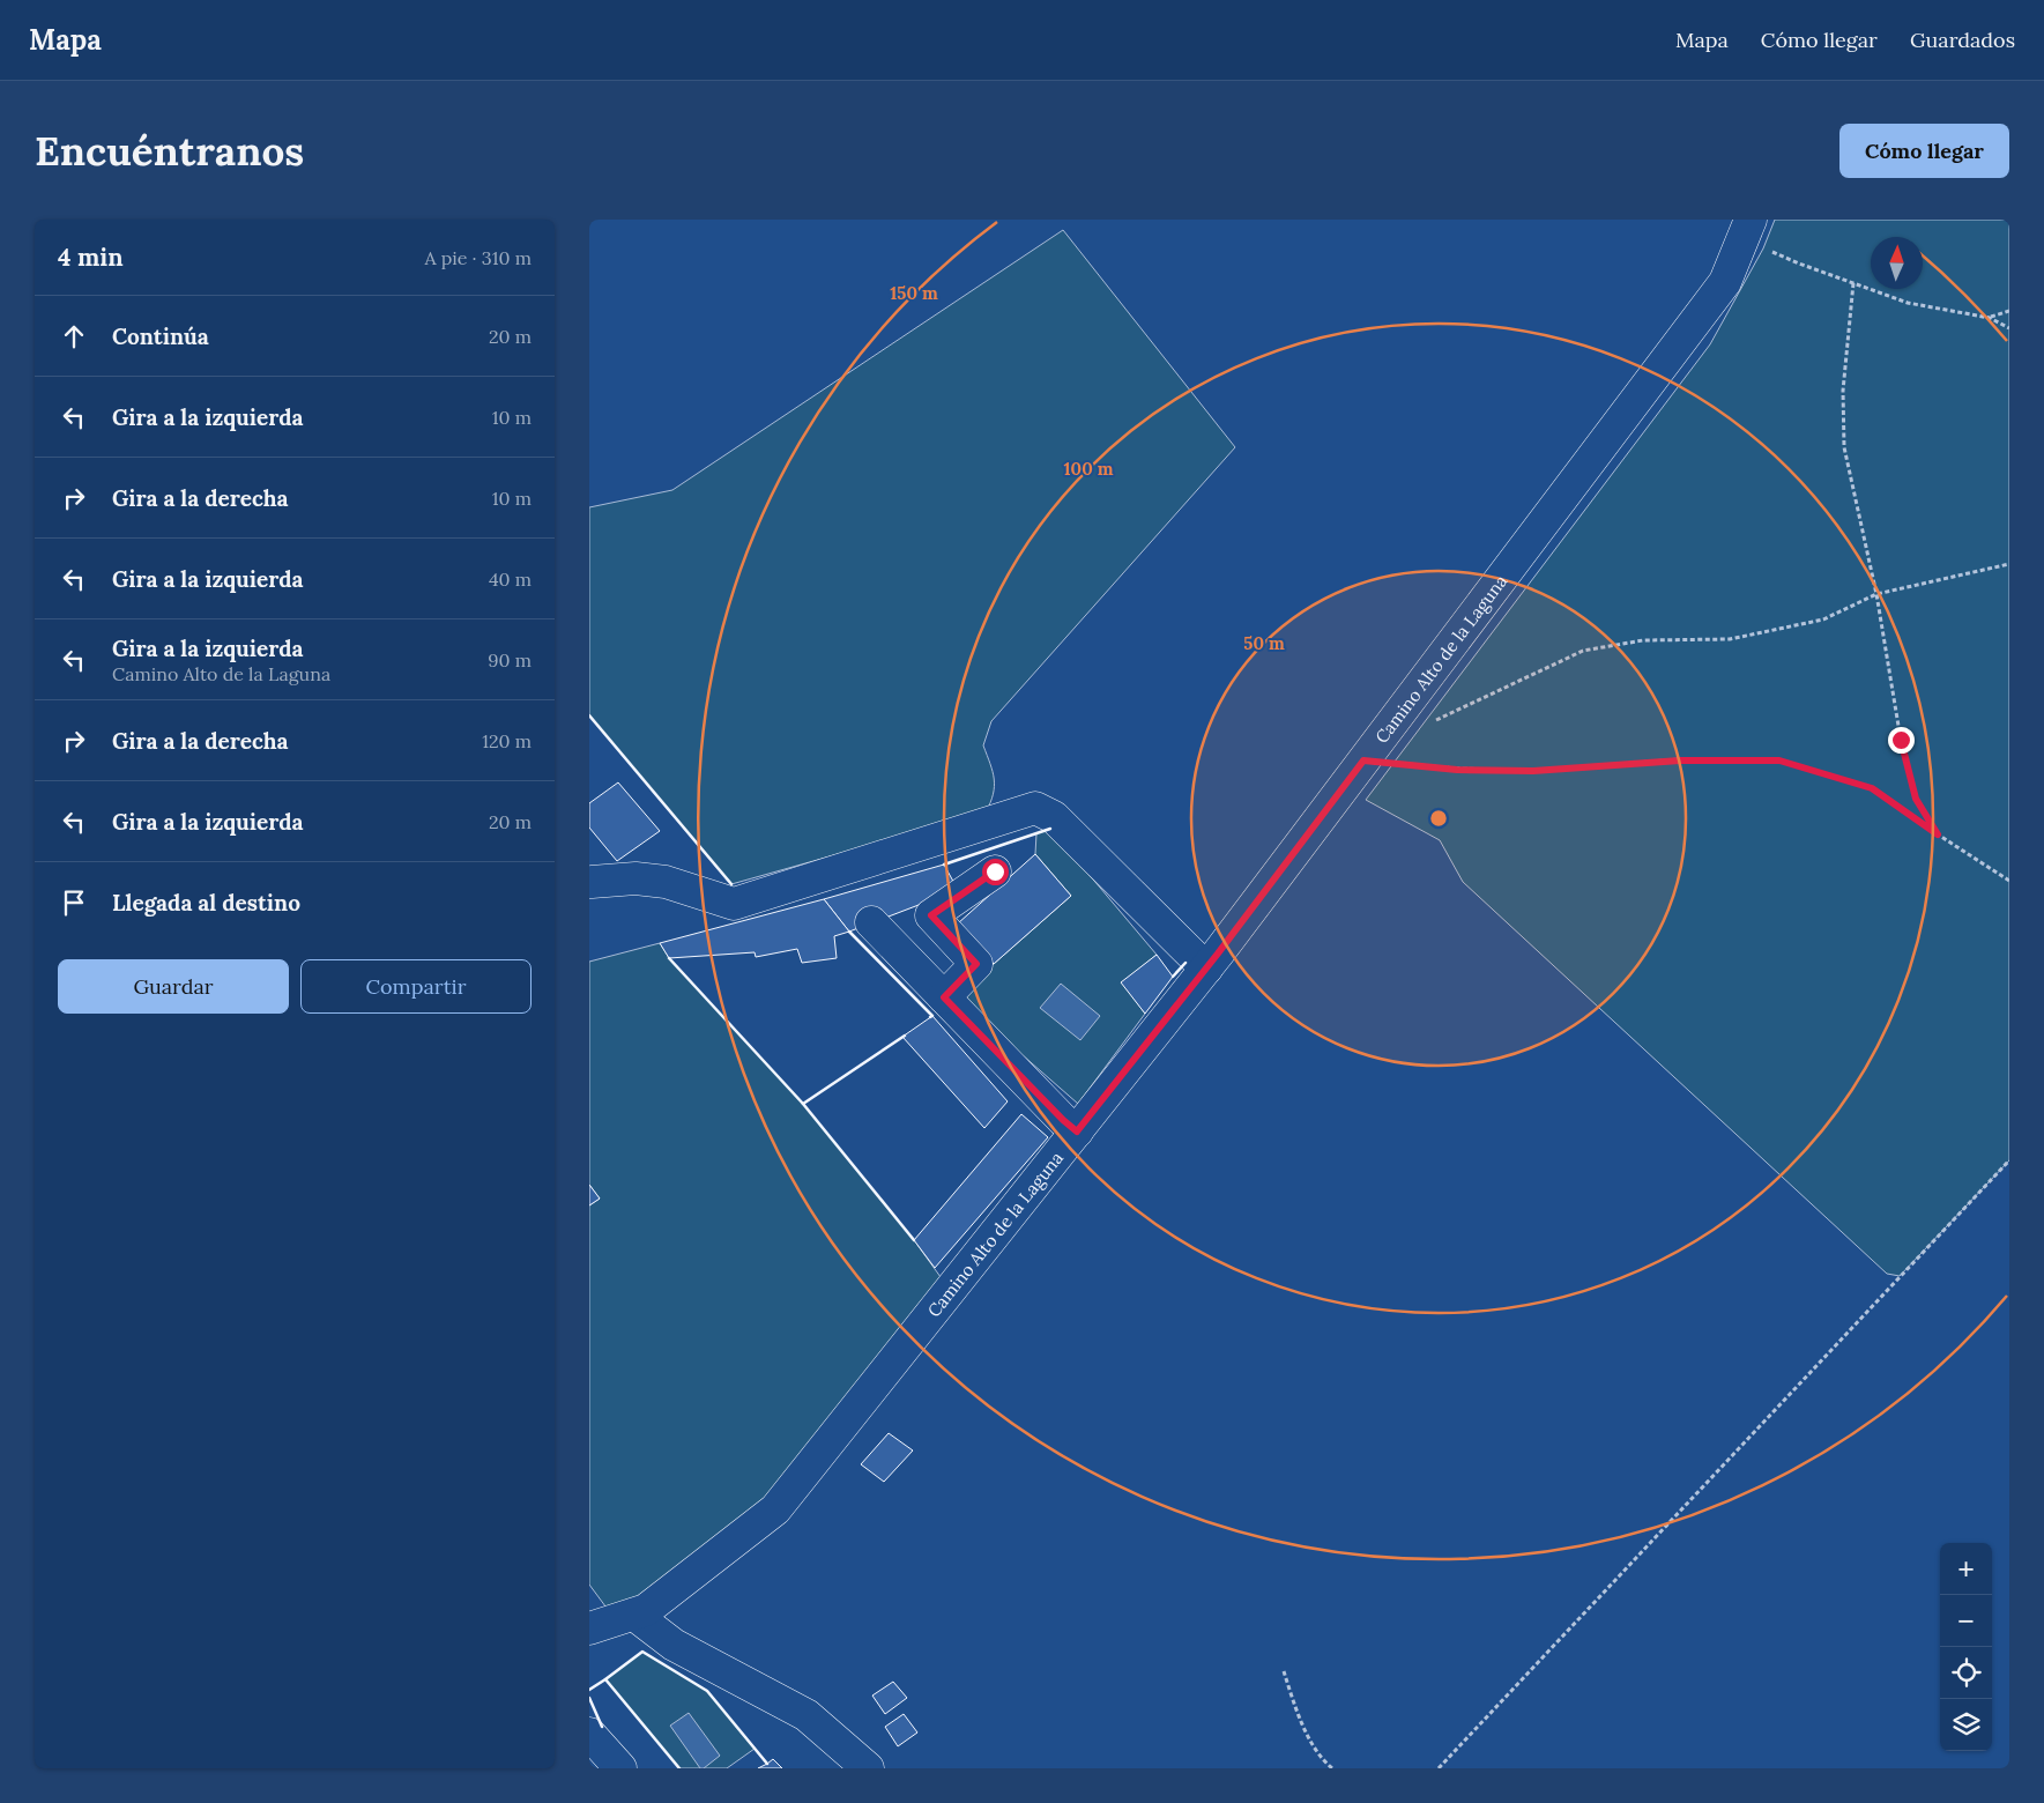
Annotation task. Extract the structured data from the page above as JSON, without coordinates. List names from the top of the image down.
{
  "streets": {
    "street": ["Camino Alto de la Laguna"]
  },
  "north": "top",
  "page": {
    "header": "Mapa",
    "nav": ["Mapa", "Cómo llegar", "Guardados"],
    "buttons": [
      "Cómo llegar",
      ["Guardar", "Compartir"]
    ],
    "title": "Encuéntranos",
    "heading": ["4 min", "A pie · 310 m"],
    "list": [
      ["Continúa", "20 m"],
      ["Gira a la izquierda", "10 m"],
      ["Gira a la derecha", "10 m"],
      ["Gira a la izquierda", "40 m"],
      ["Gira a la izquierda", "Camino Alto de la Laguna", "90 m"],
      ["Gira a la derecha", "120 m"],
      ["Gira a la izquierda", "20 m"],
      "Llegada al destino"
    ],
    "map_buttons": ["+", "−"]
  },
  "rings": ["150 m", "100 m", "50 m"]
}
